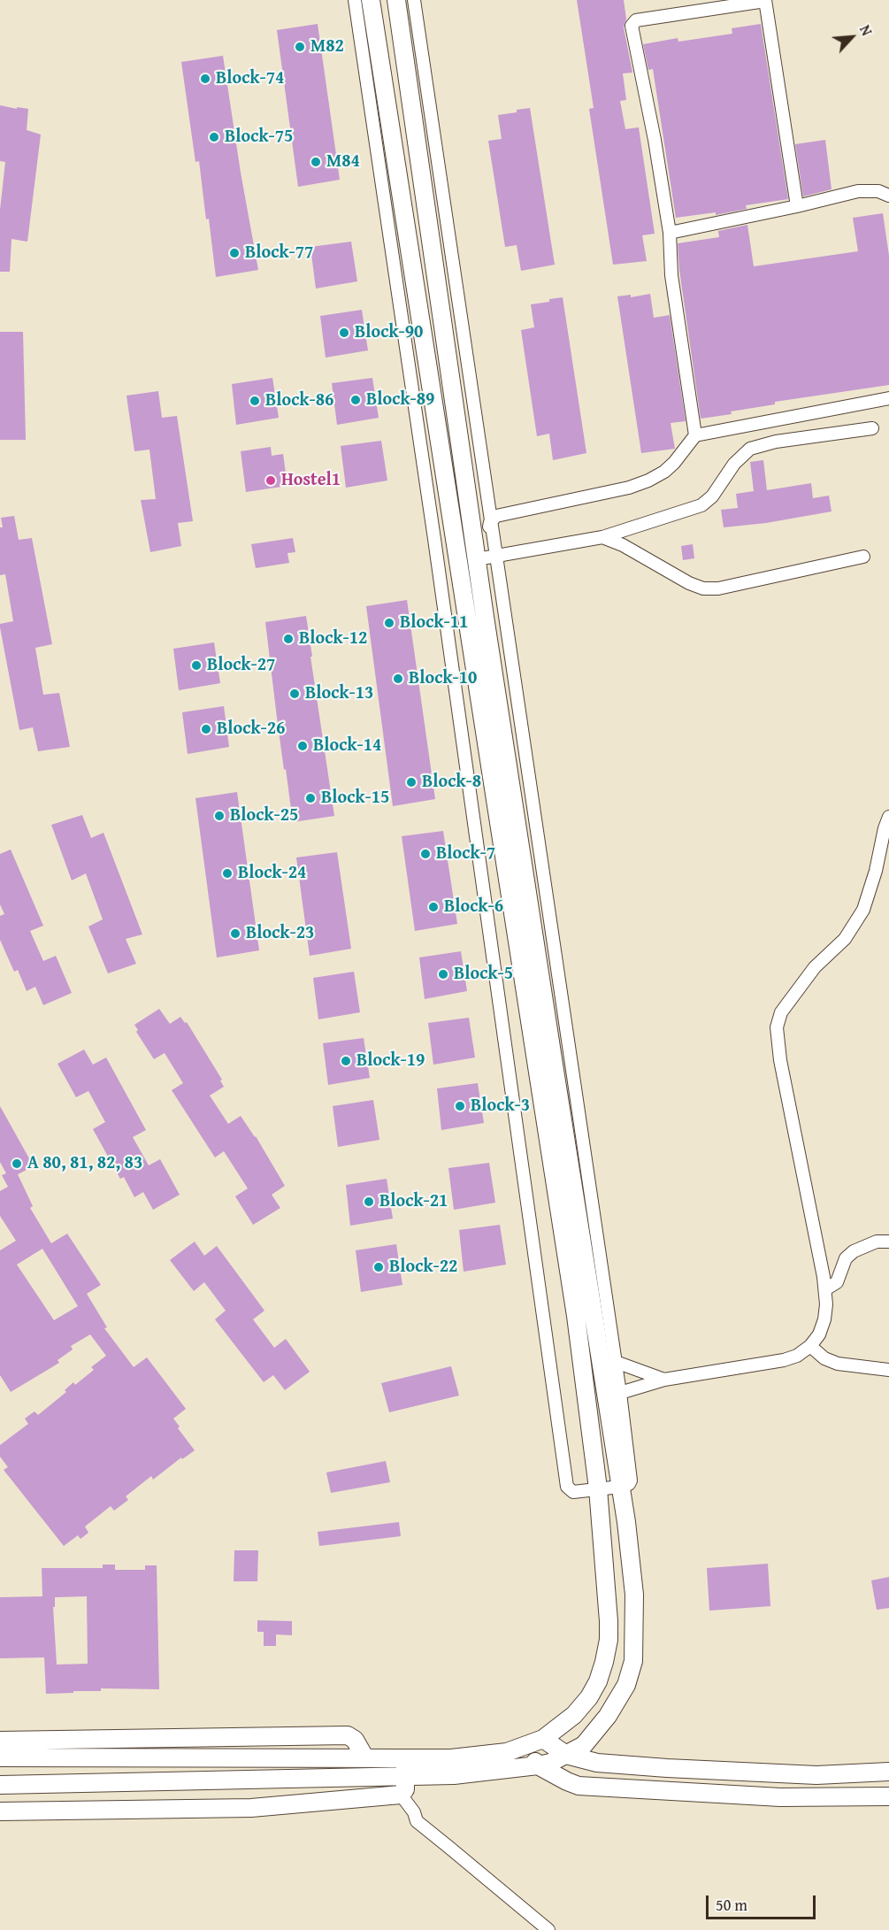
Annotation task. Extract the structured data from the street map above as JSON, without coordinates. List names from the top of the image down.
{
  "places": [
    "M82",
    "Block-74",
    "Block-75",
    "M84",
    "Block-77",
    "Block-90",
    "Block-89",
    "Block-86",
    "Hostel1",
    "Block-11",
    "Block-12",
    "Block-27",
    "Block-10",
    "Block-13",
    "Block-26",
    "Block-14",
    "Block-8",
    "Block-15",
    "Block-25",
    "Block-7",
    "Block-24",
    "Block-6",
    "Block-23",
    "Block-5",
    "Block-19",
    "Block-3",
    "A 80, 81, 82, 83",
    "Block-21",
    "Block-22"
  ],
  "scale_bar": "50 m",
  "north": "top right"
}
